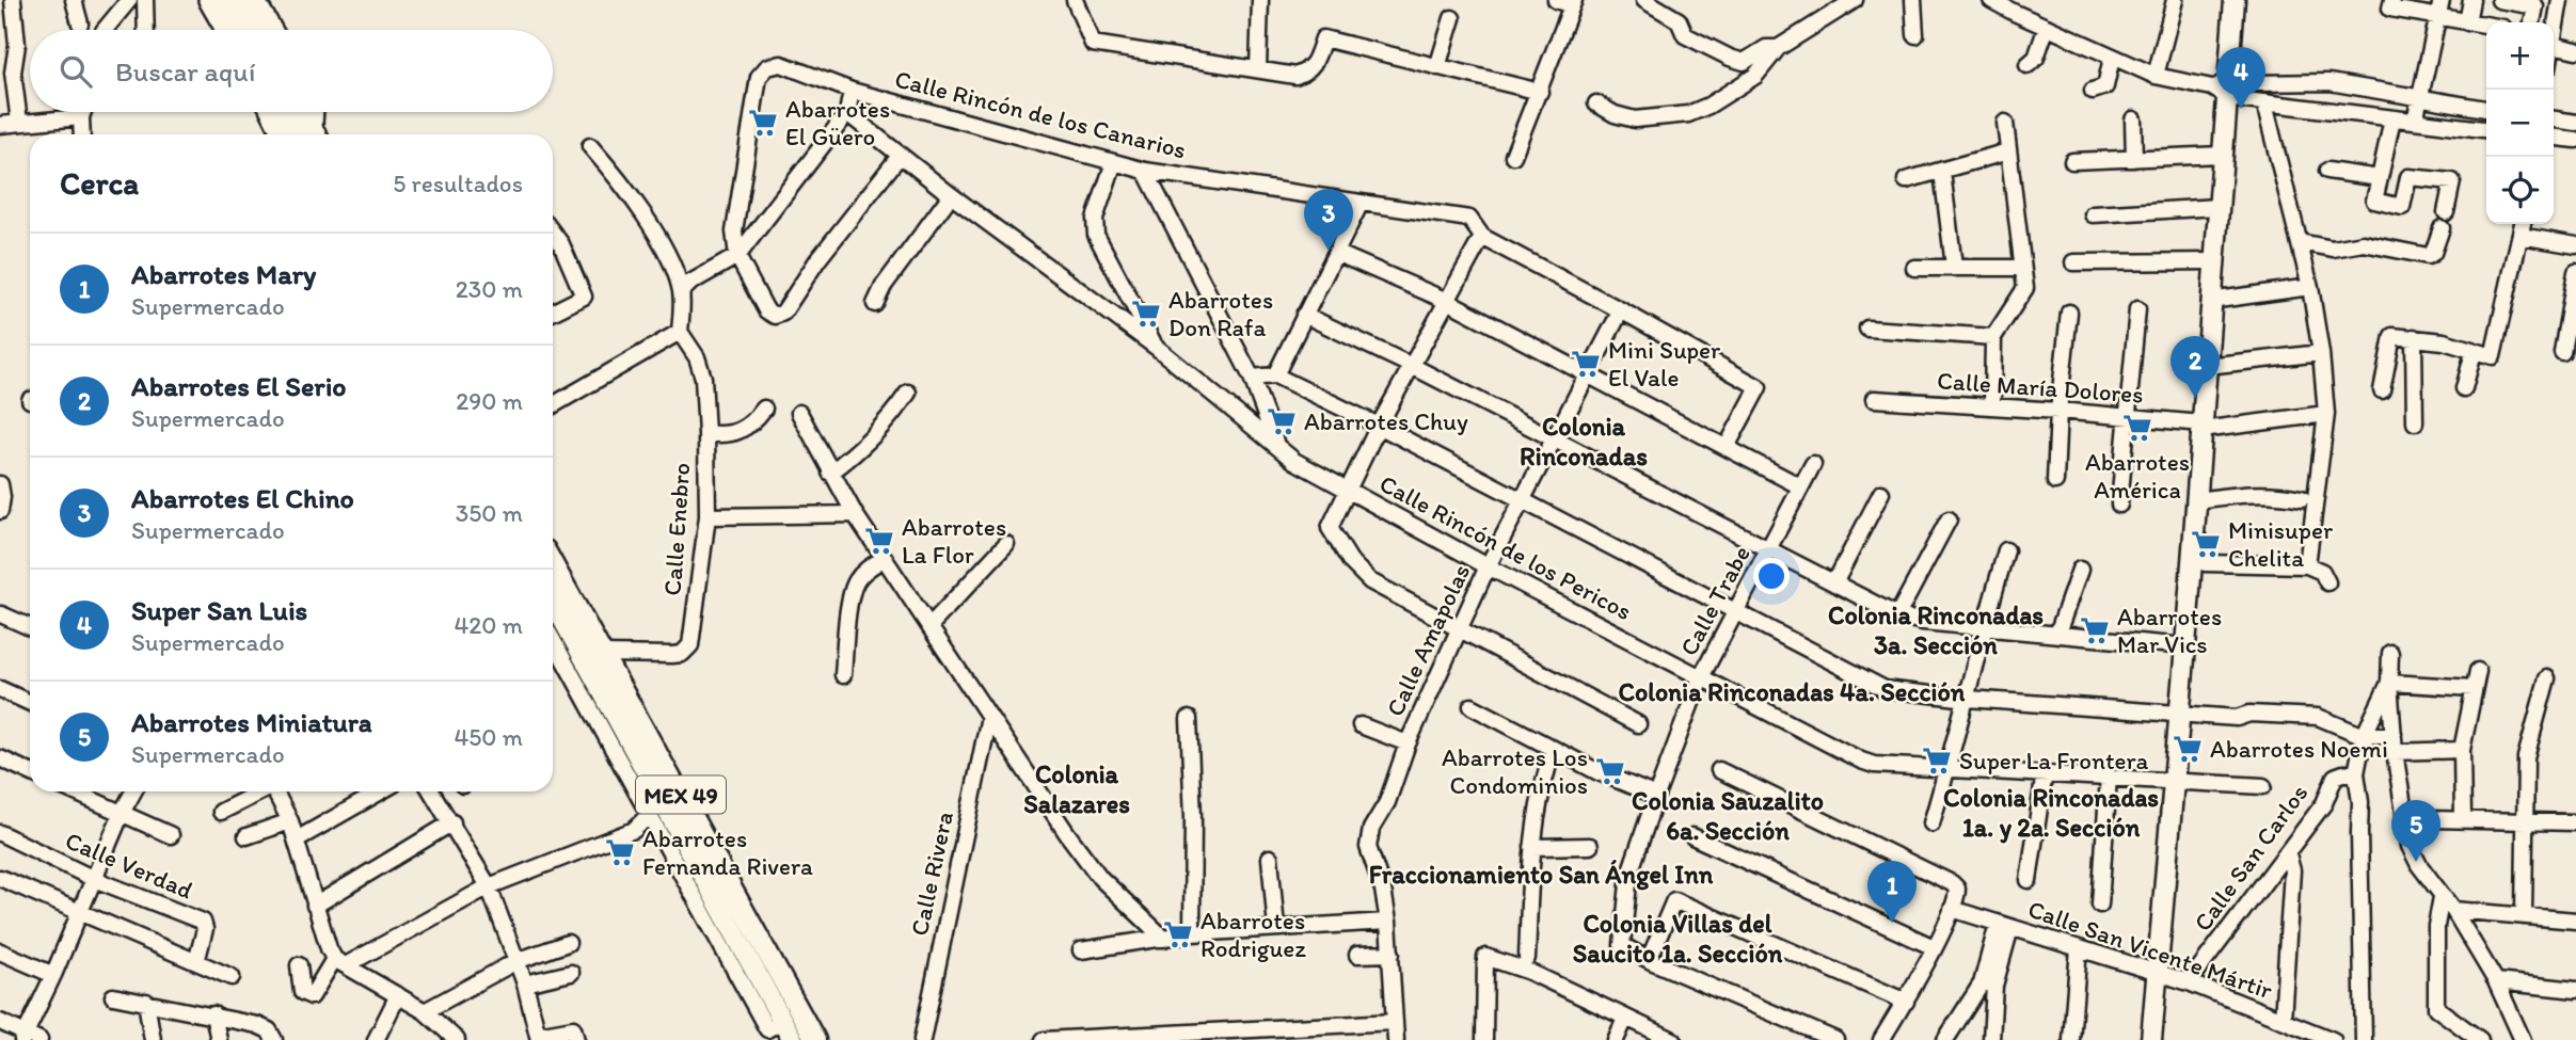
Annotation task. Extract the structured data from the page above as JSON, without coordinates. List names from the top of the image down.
{
  "streets": {
    "main road": ["MEX 49"],
    "street": [
      "Calle Rincón de los Canarios",
      "Calle María Dolores",
      "Calle Enebro",
      "Calle Rincón de los Pericos",
      "Calle Trabe",
      "Calle Amapolas",
      "Calle San Carlos",
      "Calle Verdad",
      "Calle Rivera",
      "Calle San Vicente Mártir"
    ]
  },
  "crossings": [
    ["Calle Rincón de los Canarios", "Calle Amapolas"],
    ["Calle Enebro", "MEX 49"],
    ["Calle Rincón de los Pericos", "Calle Trabe"],
    ["Calle Rincón de los Pericos", "Calle Amapolas"],
    ["Calle San Carlos", "Calle San Vicente Mártir"]
  ],
  "districts": [
    "Colonia Rinconadas",
    "Colonia Rinconadas 3a. Sección",
    "Colonia Rinconadas 4a. Sección",
    "Colonia Salazares",
    "Colonia Rinconadas 1a. y 2a. Sección",
    "Colonia Sauzalito 6a. Sección",
    "Fraccionamiento San Ángel Inn",
    "Colonia Villas del Saucito 1a. Sección"
  ],
  "places": {
    "supermarket": [
      "Abarrotes El Güero",
      "Abarrotes Don Rafa",
      "Mini Super El Vale",
      "Abarrotes Chuy",
      "Abarrotes América",
      "Abarrotes La Flor",
      "Minisuper Chelita",
      "Abarrotes Mar Vics",
      "Abarrotes Noemi",
      "Super La Frontera",
      "Abarrotes Los Condominios",
      "Abarrotes Fernanda Rivera",
      "Abarrotes Rodriguez"
    ]
  },
  "page": {
    "map_buttons": ["+", "−"],
    "search": "Buscar aquí",
    "pins": [
      "4",
      "3",
      "2",
      "5",
      "1"
    ],
    "heading": ["Cerca", "5 resultados"],
    "list": [
      {
        "mark": "1",
        "name": "Abarrotes Mary",
        "note": "Supermercado",
        "value": "230 m"
      },
      {
        "mark": "2",
        "name": "Abarrotes El Serio",
        "note": "Supermercado",
        "value": "290 m"
      },
      {
        "mark": "3",
        "name": "Abarrotes El Chino",
        "note": "Supermercado",
        "value": "350 m"
      },
      {
        "mark": "4",
        "name": "Super San Luis",
        "note": "Supermercado",
        "value": "420 m"
      },
      {
        "mark": "5",
        "name": "Abarrotes Miniatura",
        "note": "Supermercado",
        "value": "450 m"
      }
    ]
  }
}
